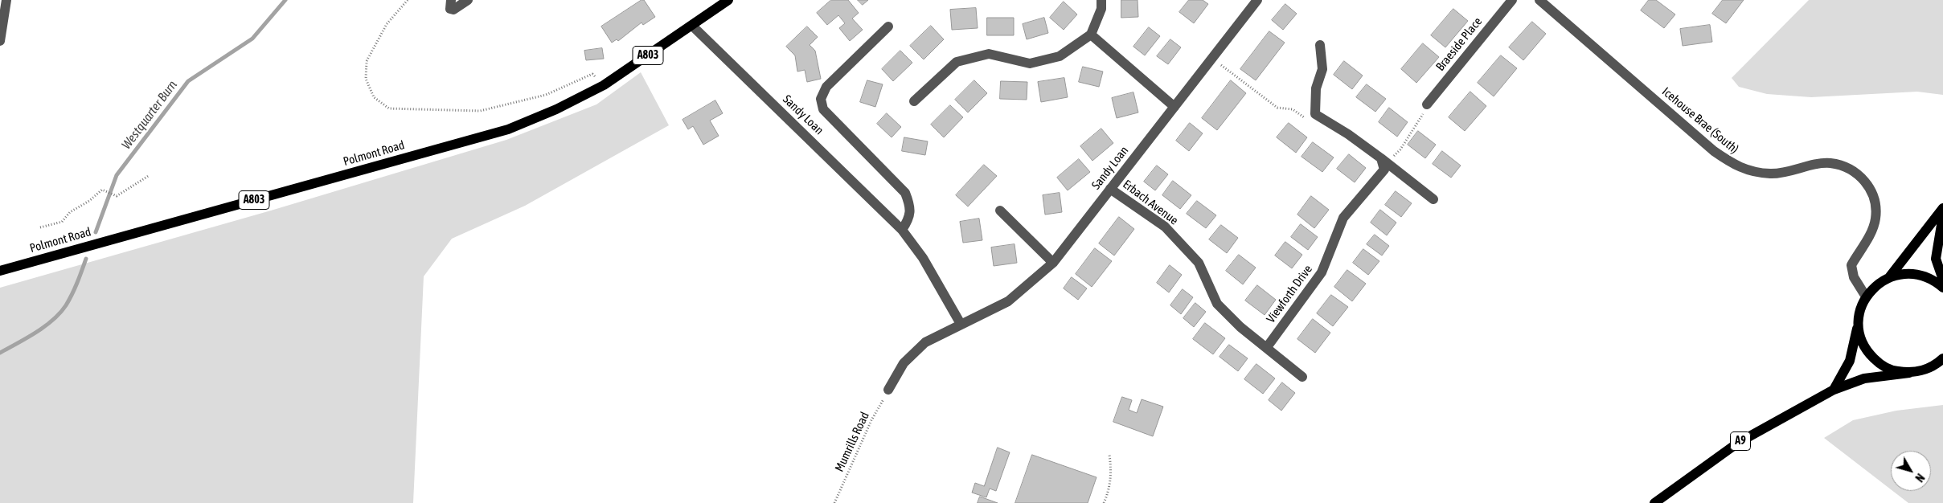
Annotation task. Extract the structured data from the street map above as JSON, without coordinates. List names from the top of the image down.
{
  "streets": {
    "main road": ["A803", "Polmont Road", "A9"],
    "street": [
      "Braeside Place",
      "Sandy Loan",
      "Icehouse Brae (South)",
      "Erbach Avenue",
      "Viewforth Drive"
    ],
    "path": ["Mumrills Road"]
  },
  "crossings": [
    ["Sandy Loan", "Polmont Road"],
    ["Sandy Loan", "Erbach Avenue"],
    ["Sandy Loan", "Mumrills Road"],
    ["Erbach Avenue", "Viewforth Drive"]
  ],
  "water": ["Westquarter Burn"],
  "north": "bottom right"
}
